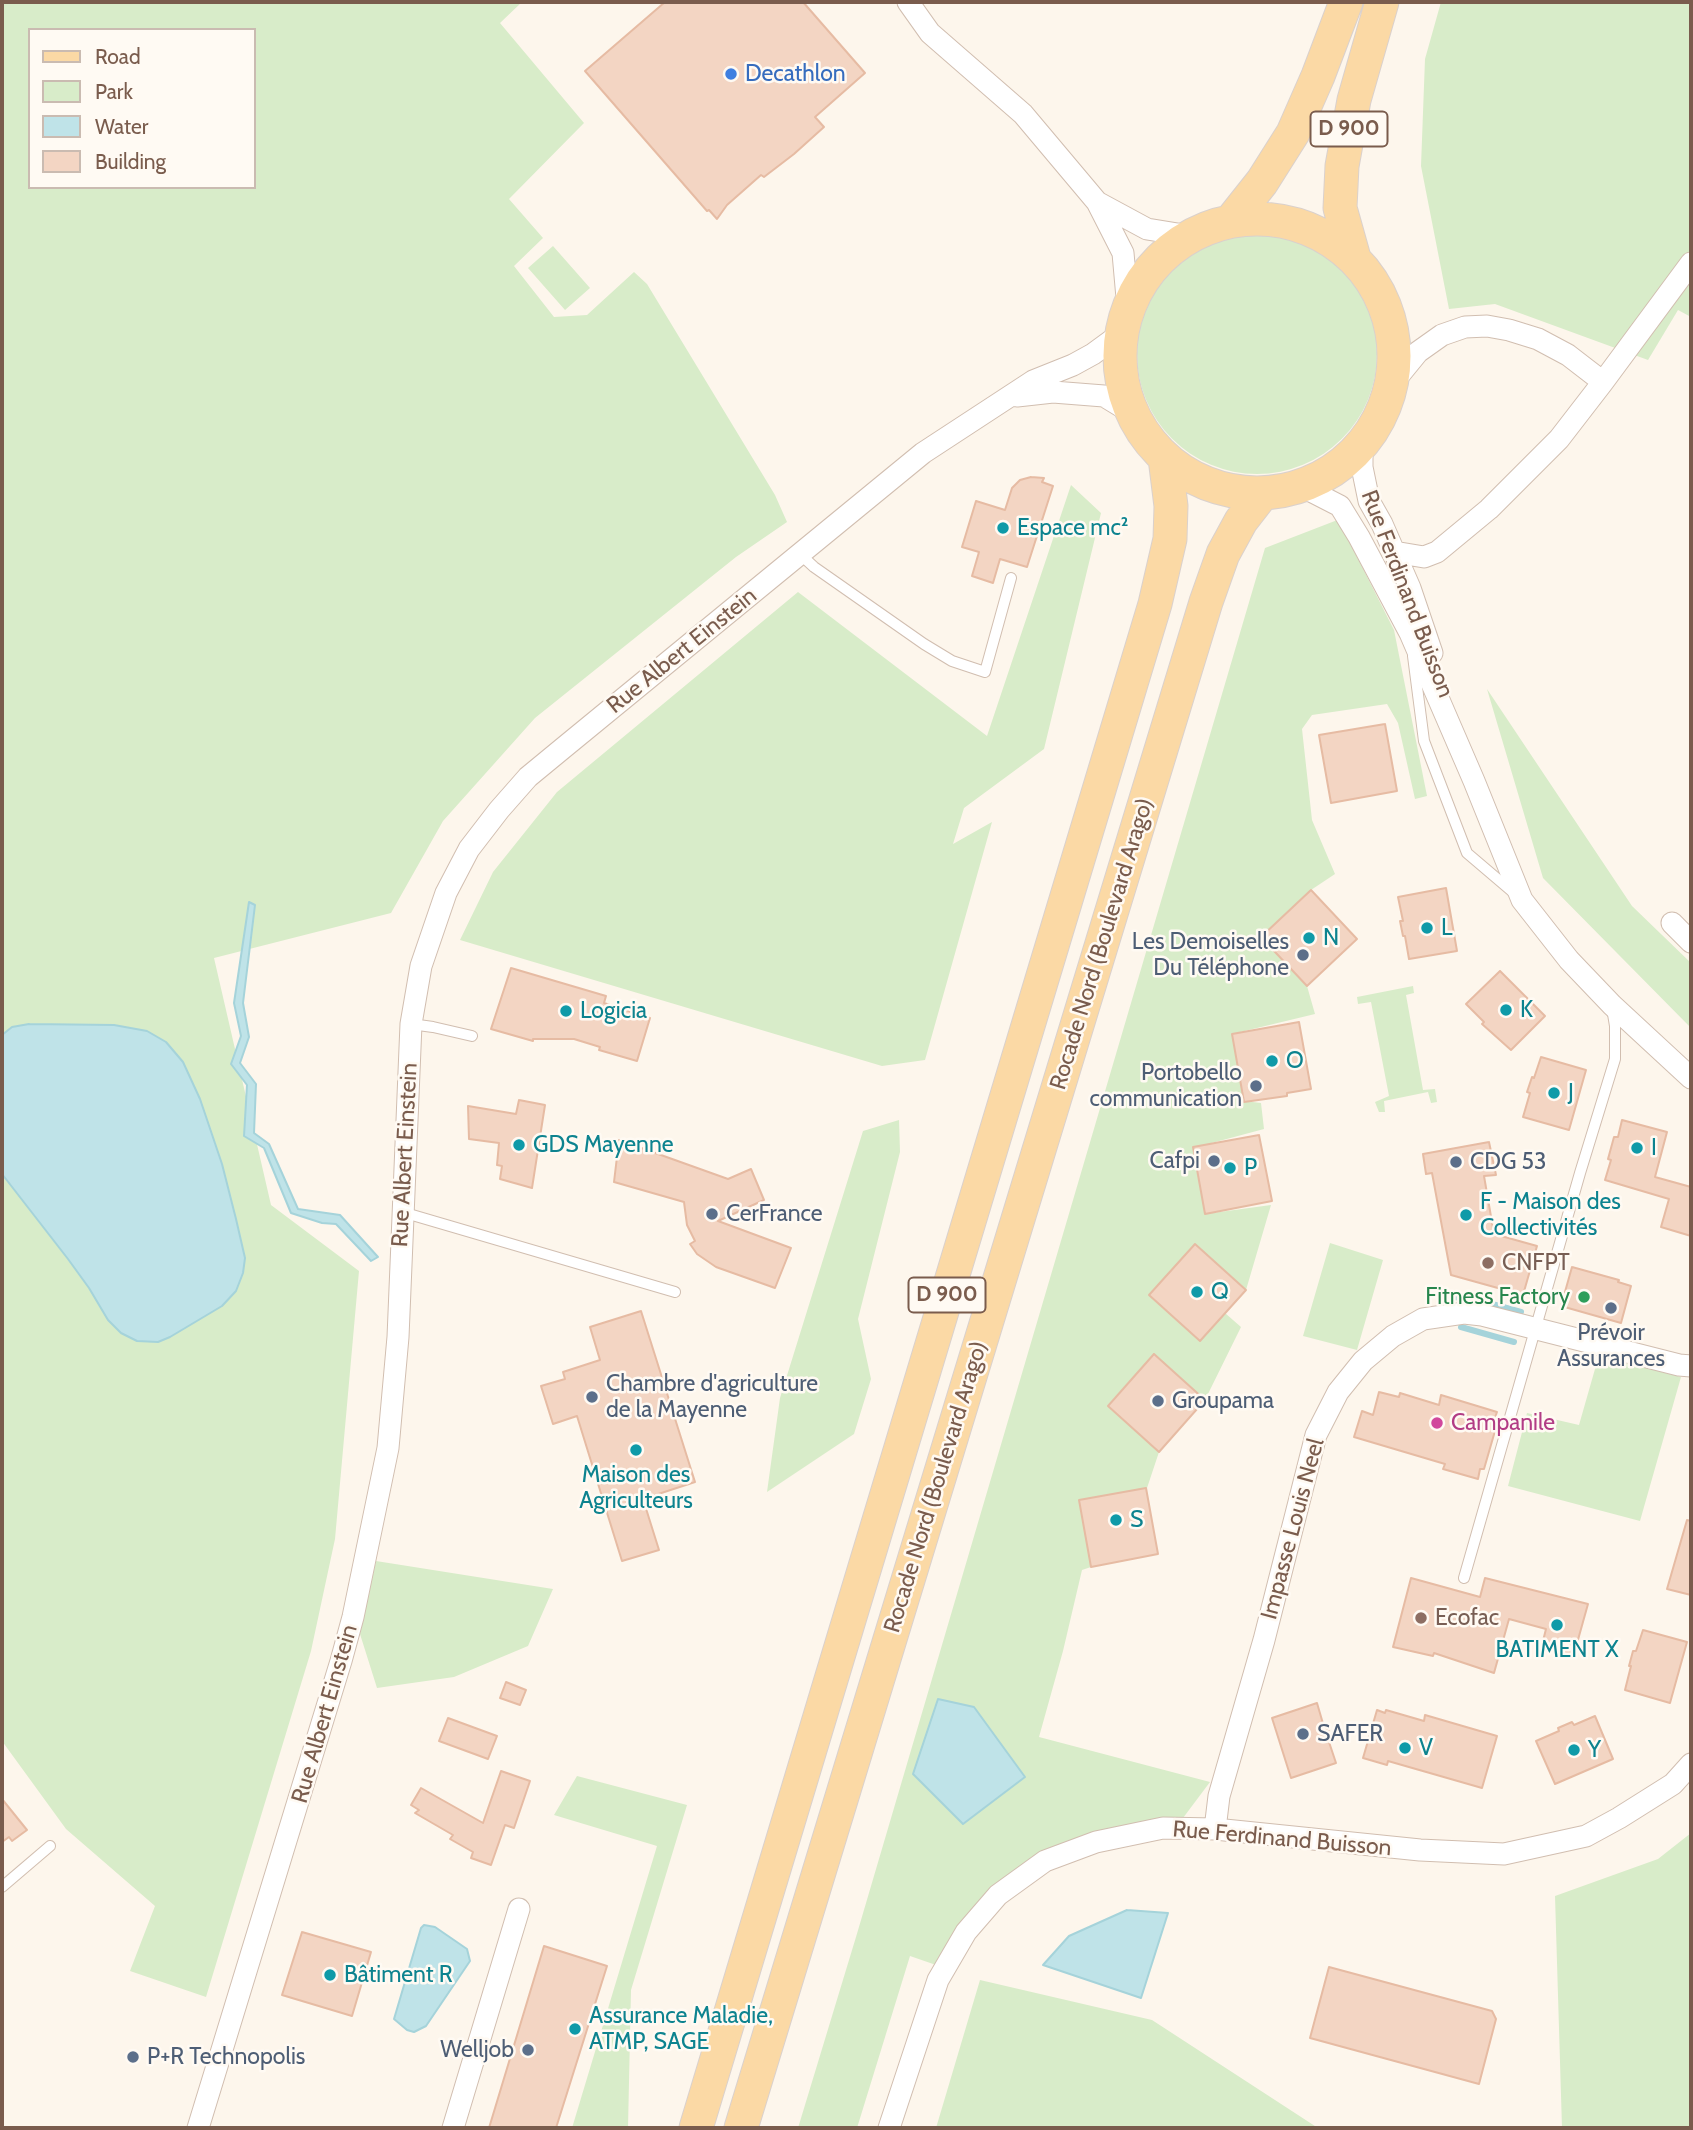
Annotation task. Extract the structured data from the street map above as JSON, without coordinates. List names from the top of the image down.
{
  "streets": {
    "main road": ["D 900", "Rocade Nord (Boulevard Arago)"],
    "street": ["Rue Ferdinand Buisson", "Rue Albert Einstein", "Impasse Louis Neel"]
  },
  "crossings": [
    ["Rue Ferdinand Buisson", "Impasse Louis Neel"]
  ],
  "places": [
    "Decathlon",
    "Espace mc²",
    "L",
    "N",
    "Les Demoiselles Du Téléphone",
    "K",
    "Logicia",
    "O",
    "Portobello communication",
    "J",
    "GDS Mayenne",
    "I",
    "Cafpi",
    "CDG 53",
    "P",
    "CerFrance",
    "F - Maison des Collectivités",
    "CNFPT",
    "Q",
    "Fitness Factory",
    "Prévoir Assurances",
    "Chambre d'agriculture de la Mayenne",
    "Groupama",
    "Campanile",
    "Maison des Agriculteurs",
    "S",
    "Ecofac",
    "BATIMENT X",
    "SAFER",
    "V",
    "Y",
    "Bâtiment R",
    "Assurance Maladie, ATMP, SAGE",
    "Welljob",
    "P+R Technopolis"
  ],
  "legend": [
    "Road",
    "Park",
    "Water",
    "Building"
  ]
}
